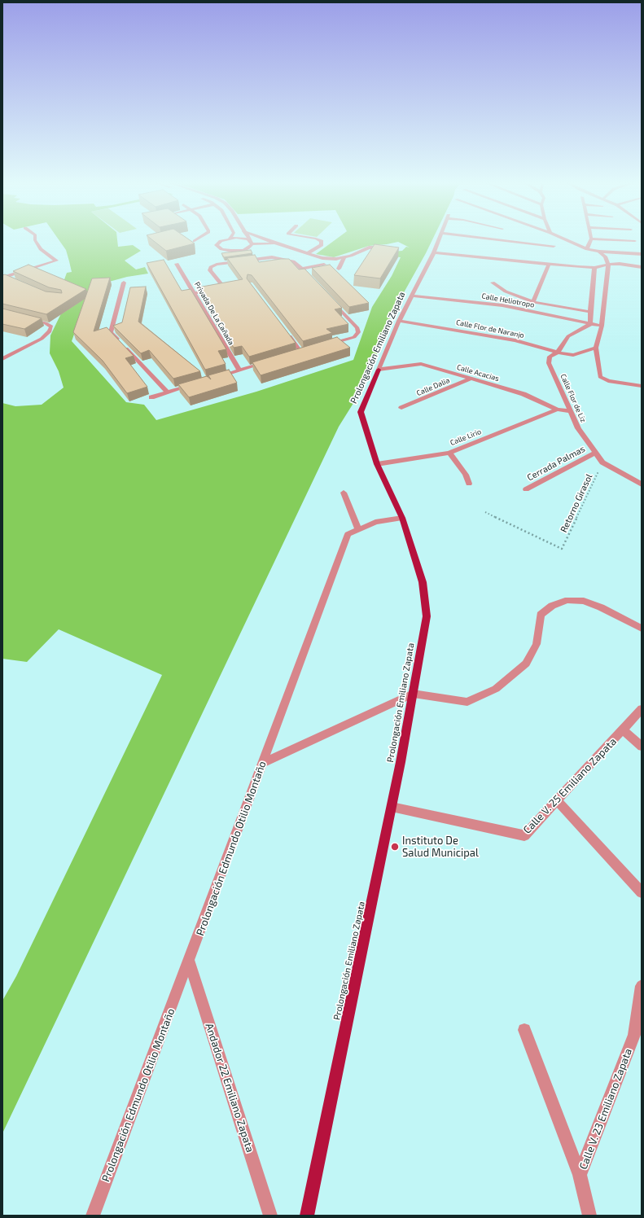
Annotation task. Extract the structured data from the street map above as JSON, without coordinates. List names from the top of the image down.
{
  "streets": {
    "main road": ["Prolongación Emiliano Zapata"],
    "street": [
      "Calle Heliotropo",
      "Privada De La Cañada",
      "Calle Flor de Naranjo",
      "Calle Acacias",
      "Calle Dalia",
      "Calle Flor de Liz",
      "Calle Lirio",
      "Cerrada Palmas",
      "Calle V. 25 Emiliano Zapata",
      "Prolongación Edmundo Otilio Montaño",
      "Andador 22 Emiliano Zapata",
      "Calle V. 23 Emiliano Zapata"
    ],
    "path": ["Retorno Girasol"]
  },
  "crossings": [
    ["Calle Heliotropo", "Prolongación Emiliano Zapata"],
    ["Calle Flor de Naranjo", "Prolongación Emiliano Zapata"],
    ["Calle Flor de Naranjo", "Calle Flor de Liz"],
    ["Prolongación Emiliano Zapata", "Calle Acacias"],
    ["Prolongación Emiliano Zapata", "Calle Lirio"],
    ["Prolongación Emiliano Zapata", "Calle V. 25 Emiliano Zapata"],
    ["Prolongación Emiliano Zapata", "Prolongación Edmundo Otilio Montaño"],
    ["Calle Acacias", "Calle Dalia"],
    ["Calle Acacias", "Calle Flor de Liz"],
    ["Calle Acacias", "Calle Lirio"],
    ["Calle Flor de Liz", "Cerrada Palmas"],
    ["Calle Flor de Liz", "Retorno Girasol"],
    ["Prolongación Edmundo Otilio Montaño", "Andador 22 Emiliano Zapata"]
  ],
  "places": ["Instituto De Salud Municipal"]
}
